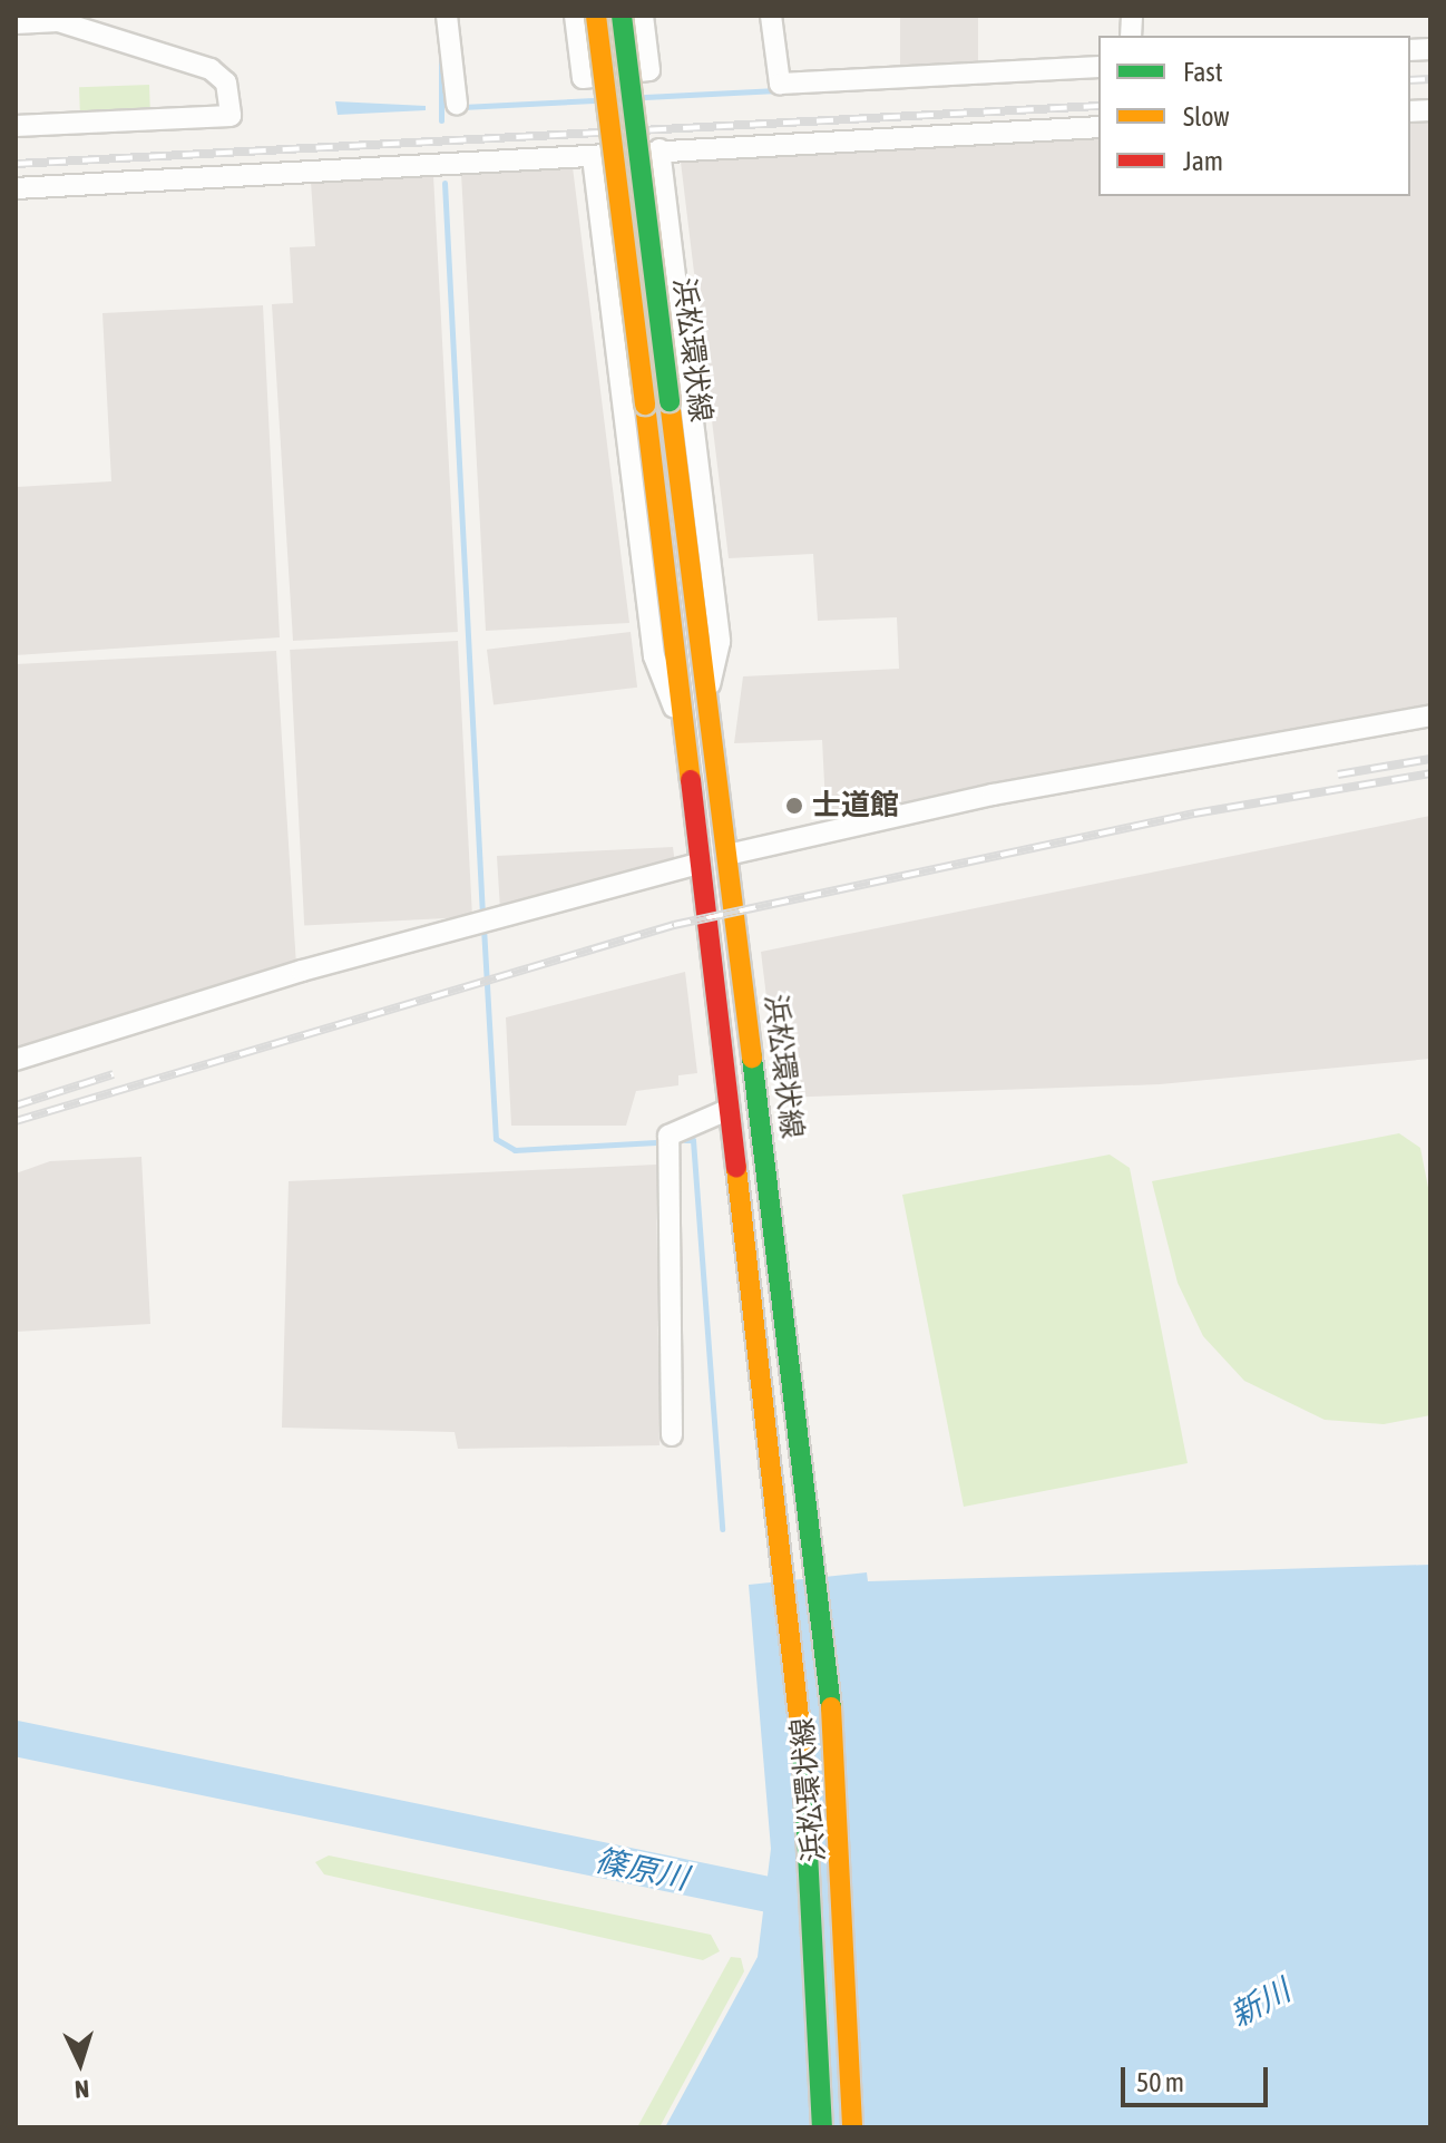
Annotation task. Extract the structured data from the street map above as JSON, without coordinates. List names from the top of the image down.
{
  "streets": {
    "main road": ["浜松環状線"]
  },
  "water": ["篠原川", "新川"],
  "places": ["士道館"],
  "legend": ["Fast", "Slow", "Jam"],
  "scale_bar": "50 m",
  "north": "bottom"
}
